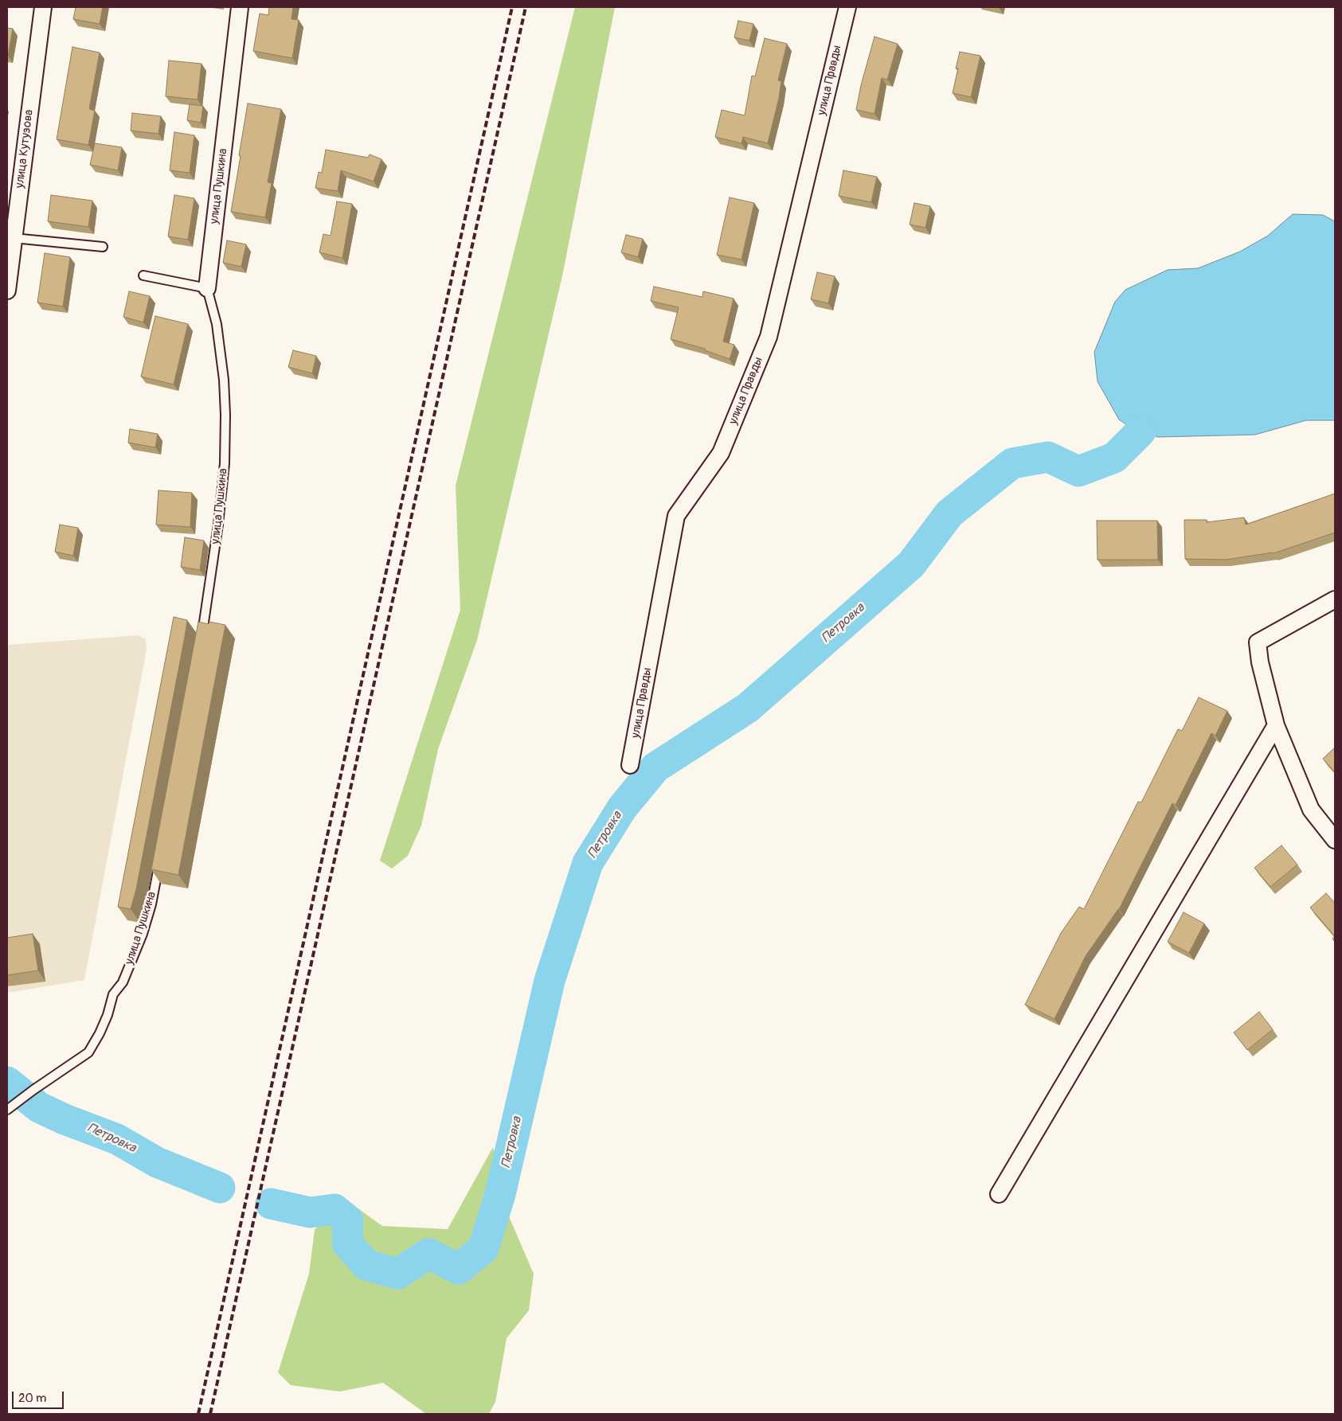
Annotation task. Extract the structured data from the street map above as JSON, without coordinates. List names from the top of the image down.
{
  "streets": {
    "street": ["улица Правды", "улица Кутузова", "улица Пушкина"]
  },
  "water": ["Петровка"],
  "scale_bar": "20 m"
}
